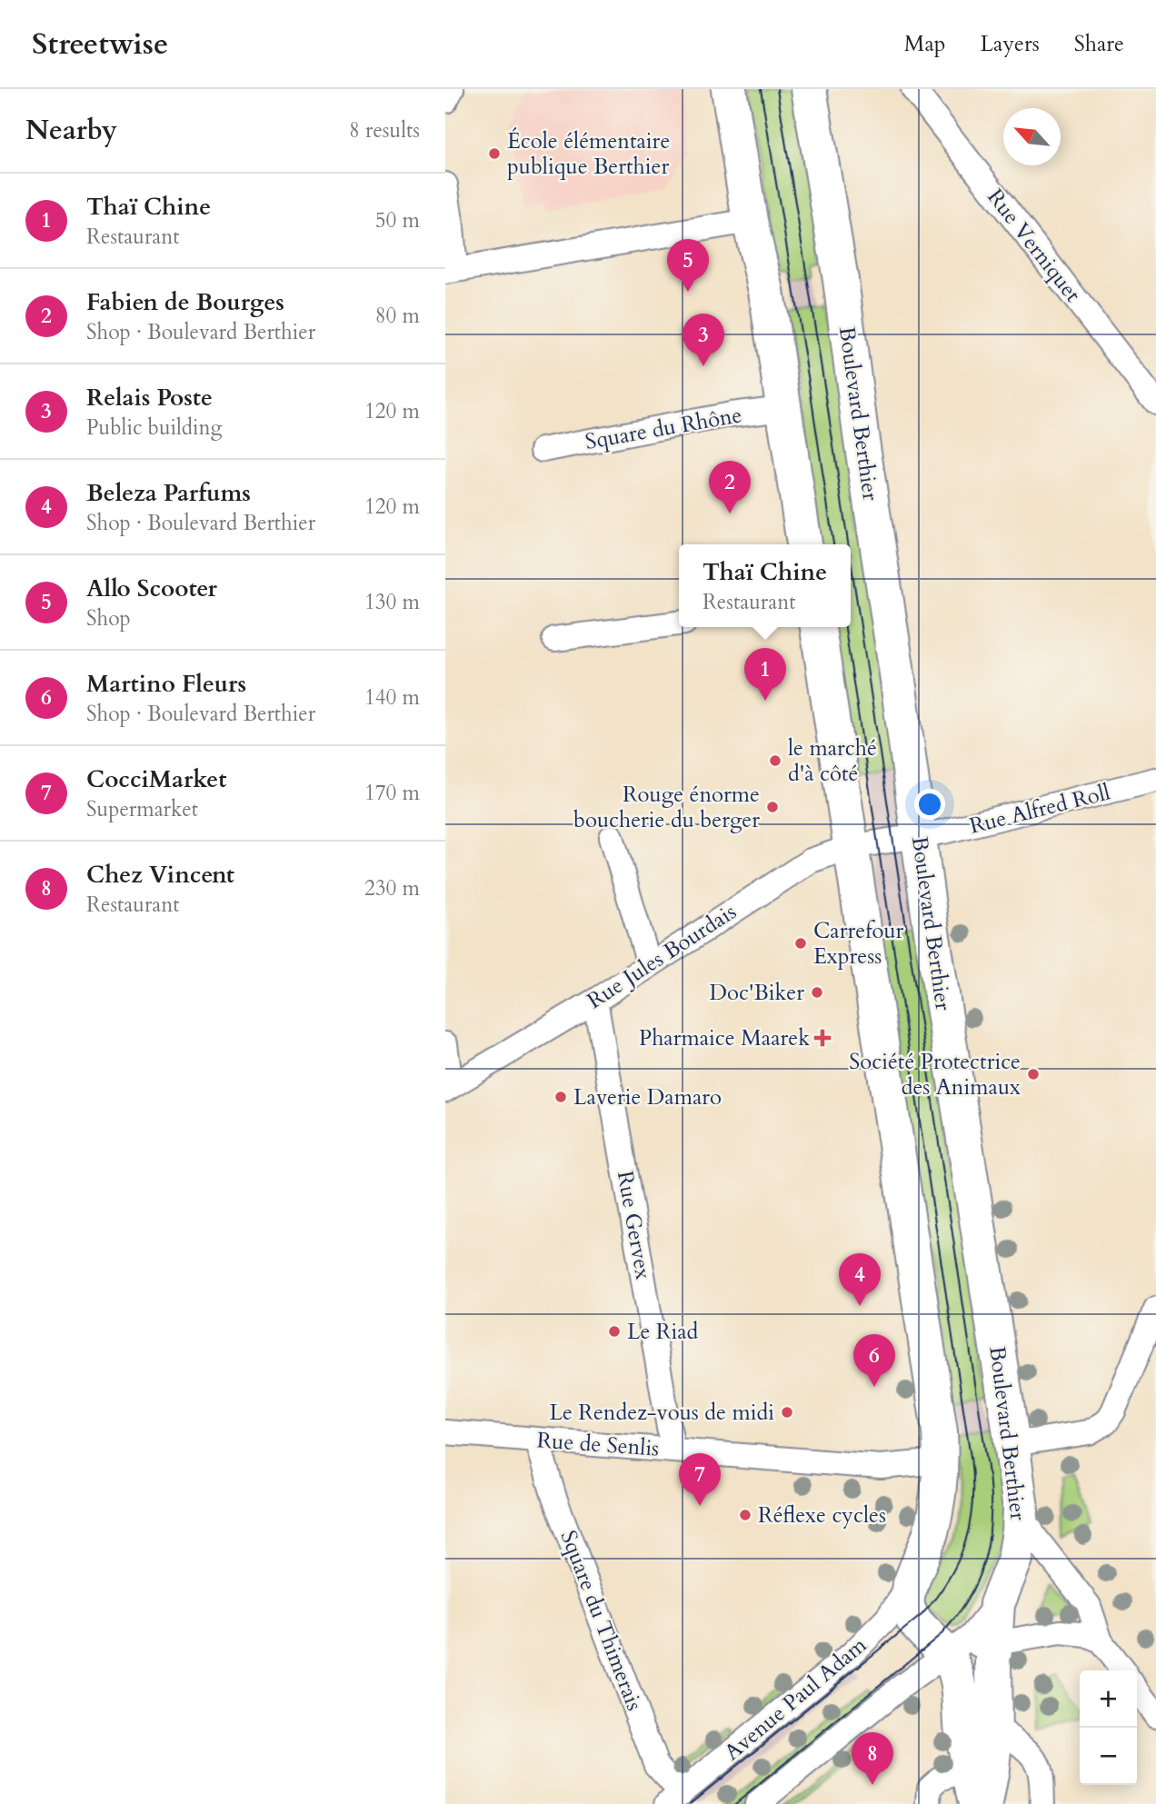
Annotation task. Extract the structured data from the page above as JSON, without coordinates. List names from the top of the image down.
{
  "streets": {
    "main road": ["Boulevard Berthier"],
    "street": [
      "Rue Verniquet",
      "Square du Rhône",
      "Rue Alfred Roll",
      "Rue Jules Bourdais",
      "Rue Gervex",
      "Rue de Senlis",
      "Square du Thimerais",
      "Avenue Paul Adam"
    ]
  },
  "crossings": [
    ["Boulevard Berthier", "Rue Alfred Roll"],
    ["Rue Alfred Roll", "Rue Jules Bourdais"],
    ["Rue Jules Bourdais", "Rue Gervex"],
    ["Rue Gervex", "Rue de Senlis"],
    ["Rue de Senlis", "Square du Thimerais"],
    ["Square du Thimerais", "Avenue Paul Adam"]
  ],
  "places": {
    "other": [
      "École élémentaire publique Berthier",
      "le marché d'à côté",
      "Rouge énorme boucherie du berger",
      "Carrefour Express",
      "Doc'Biker",
      "Société Protectrice des Animaux",
      "Laverie Damaro",
      "Le Riad",
      "Le Rendez-vous de midi",
      "Réflexe cycles"
    ],
    "health": ["Pharmaice Maarek"]
  },
  "north": "top left",
  "page": {
    "header": "Streetwise",
    "nav": ["Map", "Layers", "Share"],
    "heading": ["Nearby", "8 results"],
    "list": [
      {
        "mark": "1",
        "name": "Thaï Chine",
        "note": "Restaurant",
        "value": "50 m"
      },
      {
        "mark": "2",
        "name": "Fabien de Bourges",
        "note": "Shop · Boulevard Berthier",
        "value": "80 m"
      },
      {
        "mark": "3",
        "name": "Relais Poste",
        "note": "Public building",
        "value": "120 m"
      },
      {
        "mark": "4",
        "name": "Beleza Parfums",
        "note": "Shop · Boulevard Berthier",
        "value": "120 m"
      },
      {
        "mark": "5",
        "name": "Allo Scooter",
        "note": "Shop",
        "value": "130 m"
      },
      {
        "mark": "6",
        "name": "Martino Fleurs",
        "note": "Shop · Boulevard Berthier",
        "value": "140 m"
      },
      {
        "mark": "7",
        "name": "CocciMarket",
        "note": "Supermarket",
        "value": "170 m"
      },
      {
        "mark": "8",
        "name": "Chez Vincent",
        "note": "Restaurant",
        "value": "230 m"
      }
    ],
    "pins": [
      "5",
      "3",
      "2",
      "1",
      "4",
      "6",
      "7",
      "8"
    ],
    "popup": ["Thaï Chine", "Restaurant"],
    "map_buttons": ["+", "−"]
  }
}
